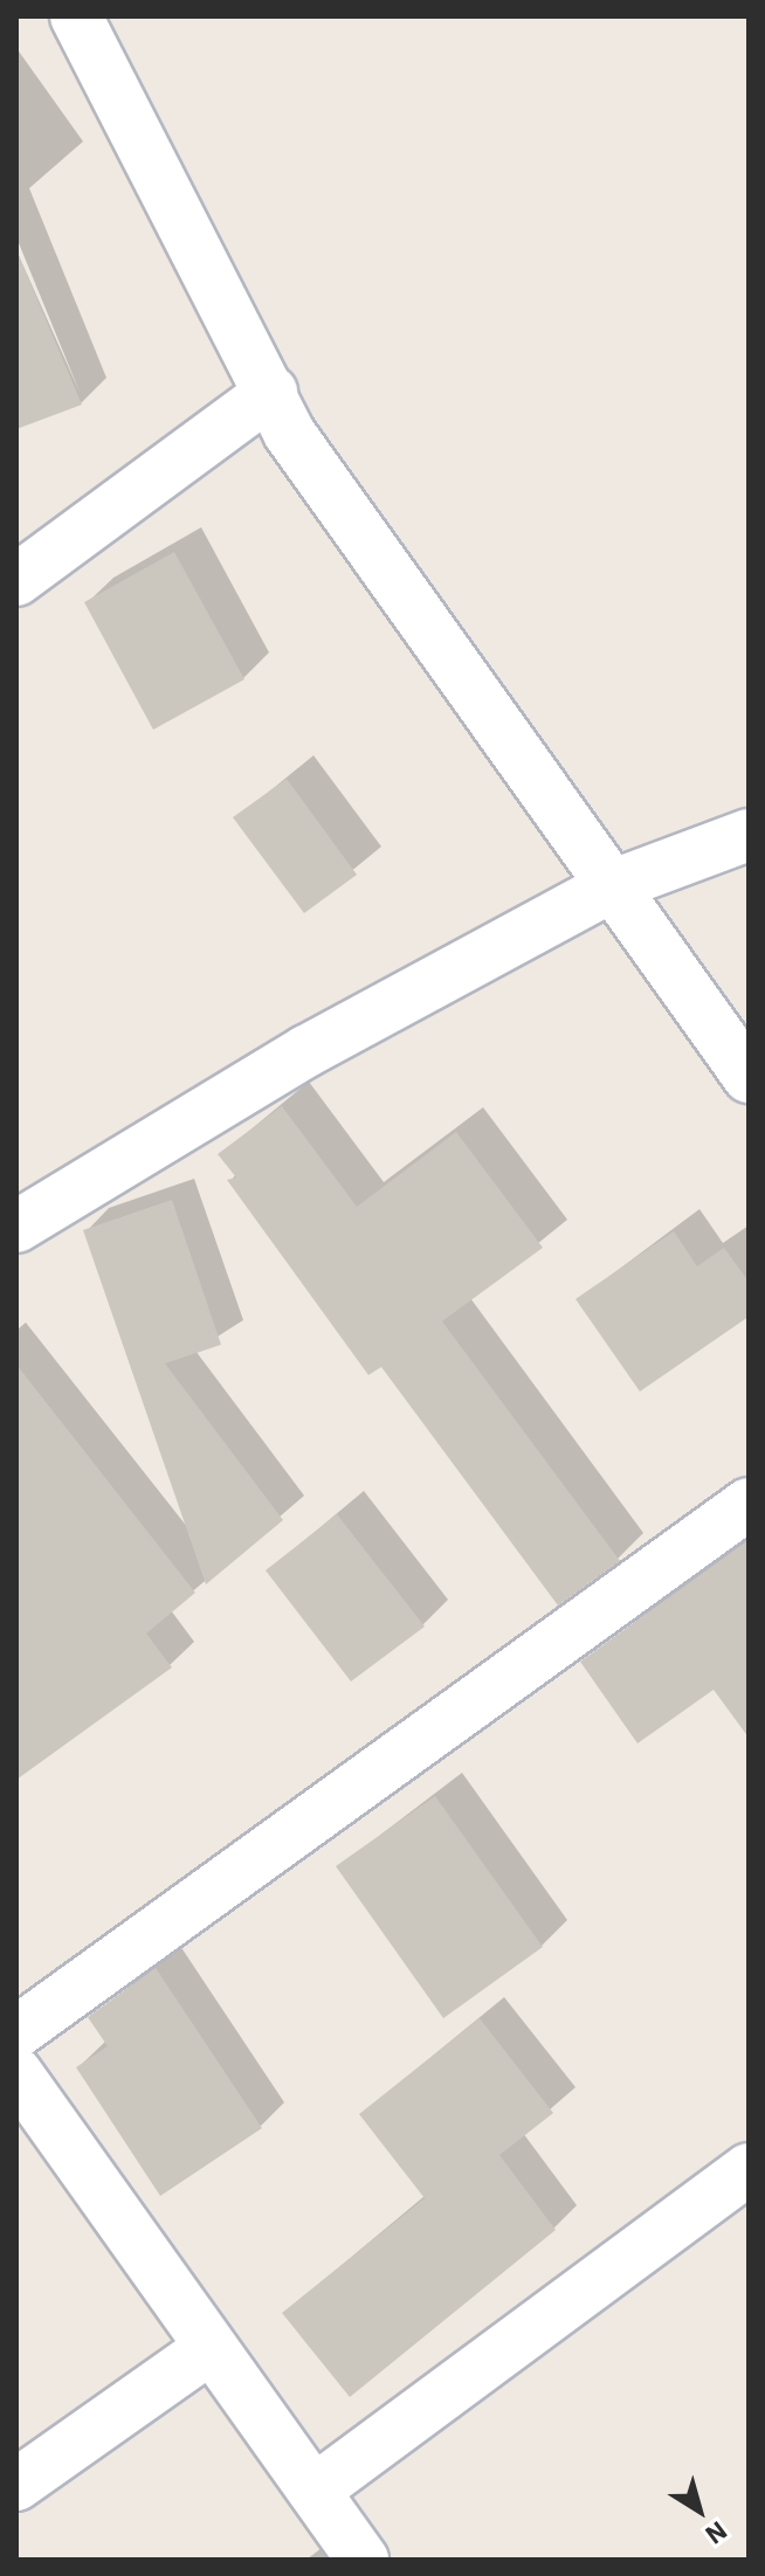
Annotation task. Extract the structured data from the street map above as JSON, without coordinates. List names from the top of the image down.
{
  "north": "bottom right"
}
